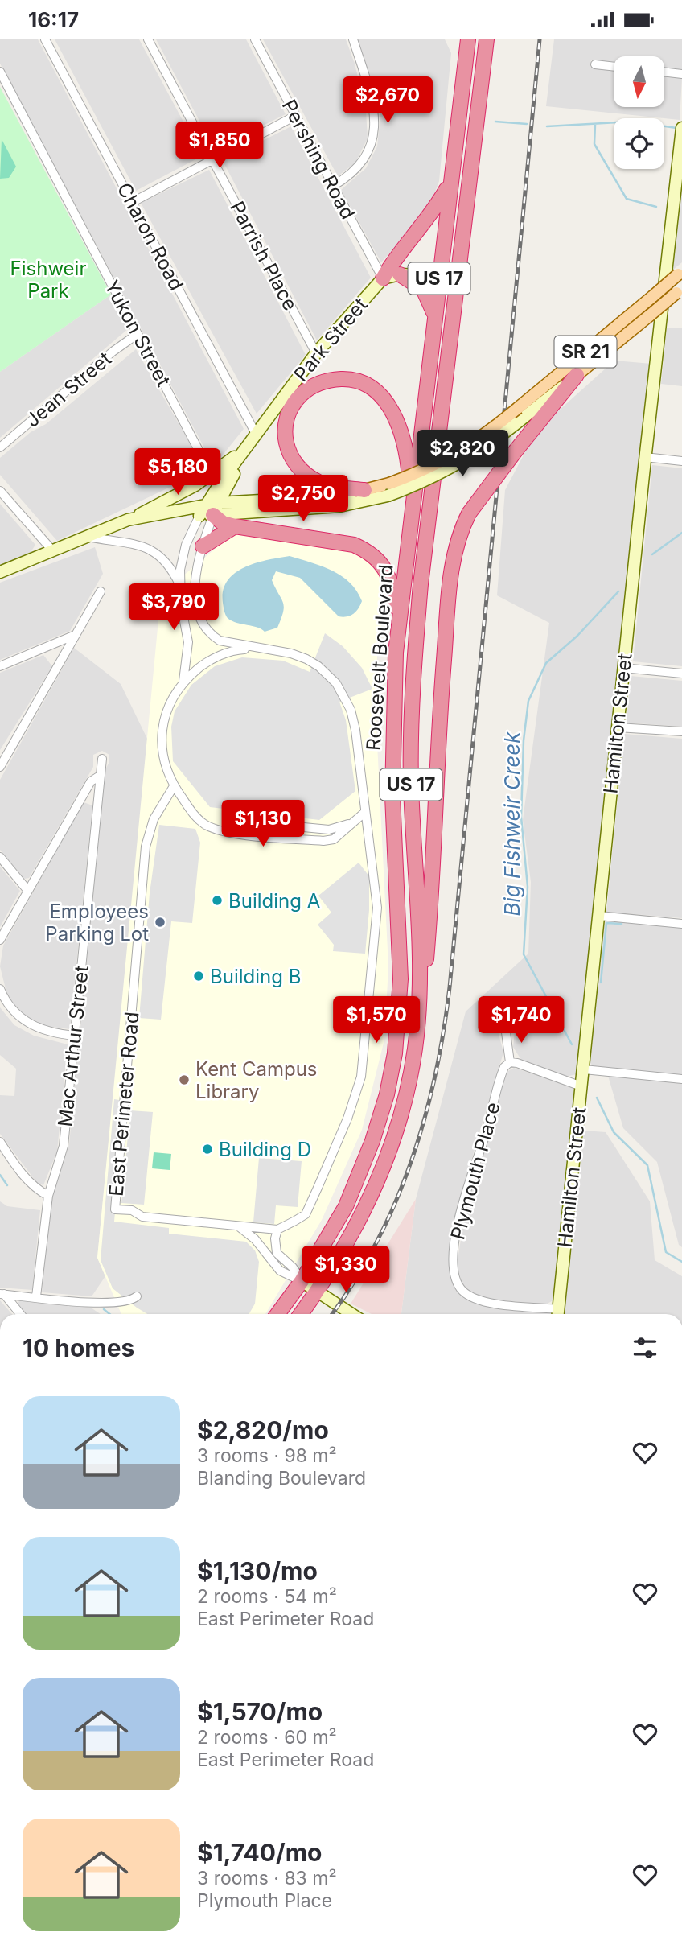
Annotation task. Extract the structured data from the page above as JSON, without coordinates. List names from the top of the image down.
{
  "streets": {
    "highway": ["US 17", "Roosevelt Boulevard"],
    "main road": ["SR 21"],
    "street": [
      "Pershing Road",
      "Charon Road",
      "Parrish Place",
      "Yukon Street",
      "Park Street",
      "Jean Street",
      "Hamilton Street",
      "Mac Arthur Street",
      "East Perimeter Road",
      "Plymouth Place"
    ]
  },
  "crossings": [
    ["Pershing Road", "Park Street"],
    ["Charon Road", "Park Street"],
    ["Parrish Place", "Park Street"],
    ["Yukon Street", "Jean Street"],
    ["Park Street", "SR 21"],
    ["Hamilton Street", "Plymouth Place"]
  ],
  "water": ["Big Fishweir Creek"],
  "parks": ["Fishweir Park"],
  "places": [
    "Building A",
    "Employees Parking Lot",
    "Building B",
    "Kent Campus Library",
    "Building D"
  ],
  "north": "bottom",
  "page": {
    "status": "16:17",
    "price": [
      "$2,670",
      "$1,850",
      "$2,820",
      "$5,180",
      "$2,750",
      "$3,790",
      "$1,130",
      "$1,570",
      "$1,740",
      "$1,330"
    ],
    "heading": "10 homes",
    "list": [
      {
        "name": "$2,820/mo",
        "note": "3 rooms · 98 m² · Blanding Boulevard"
      },
      {
        "name": "$1,130/mo",
        "note": "2 rooms · 54 m² · East Perimeter Road"
      },
      {
        "name": "$1,570/mo",
        "note": "2 rooms · 60 m² · East Perimeter Road"
      },
      {
        "name": "$1,740/mo",
        "note": "3 rooms · 83 m² · Plymouth Place"
      }
    ]
  }
}
